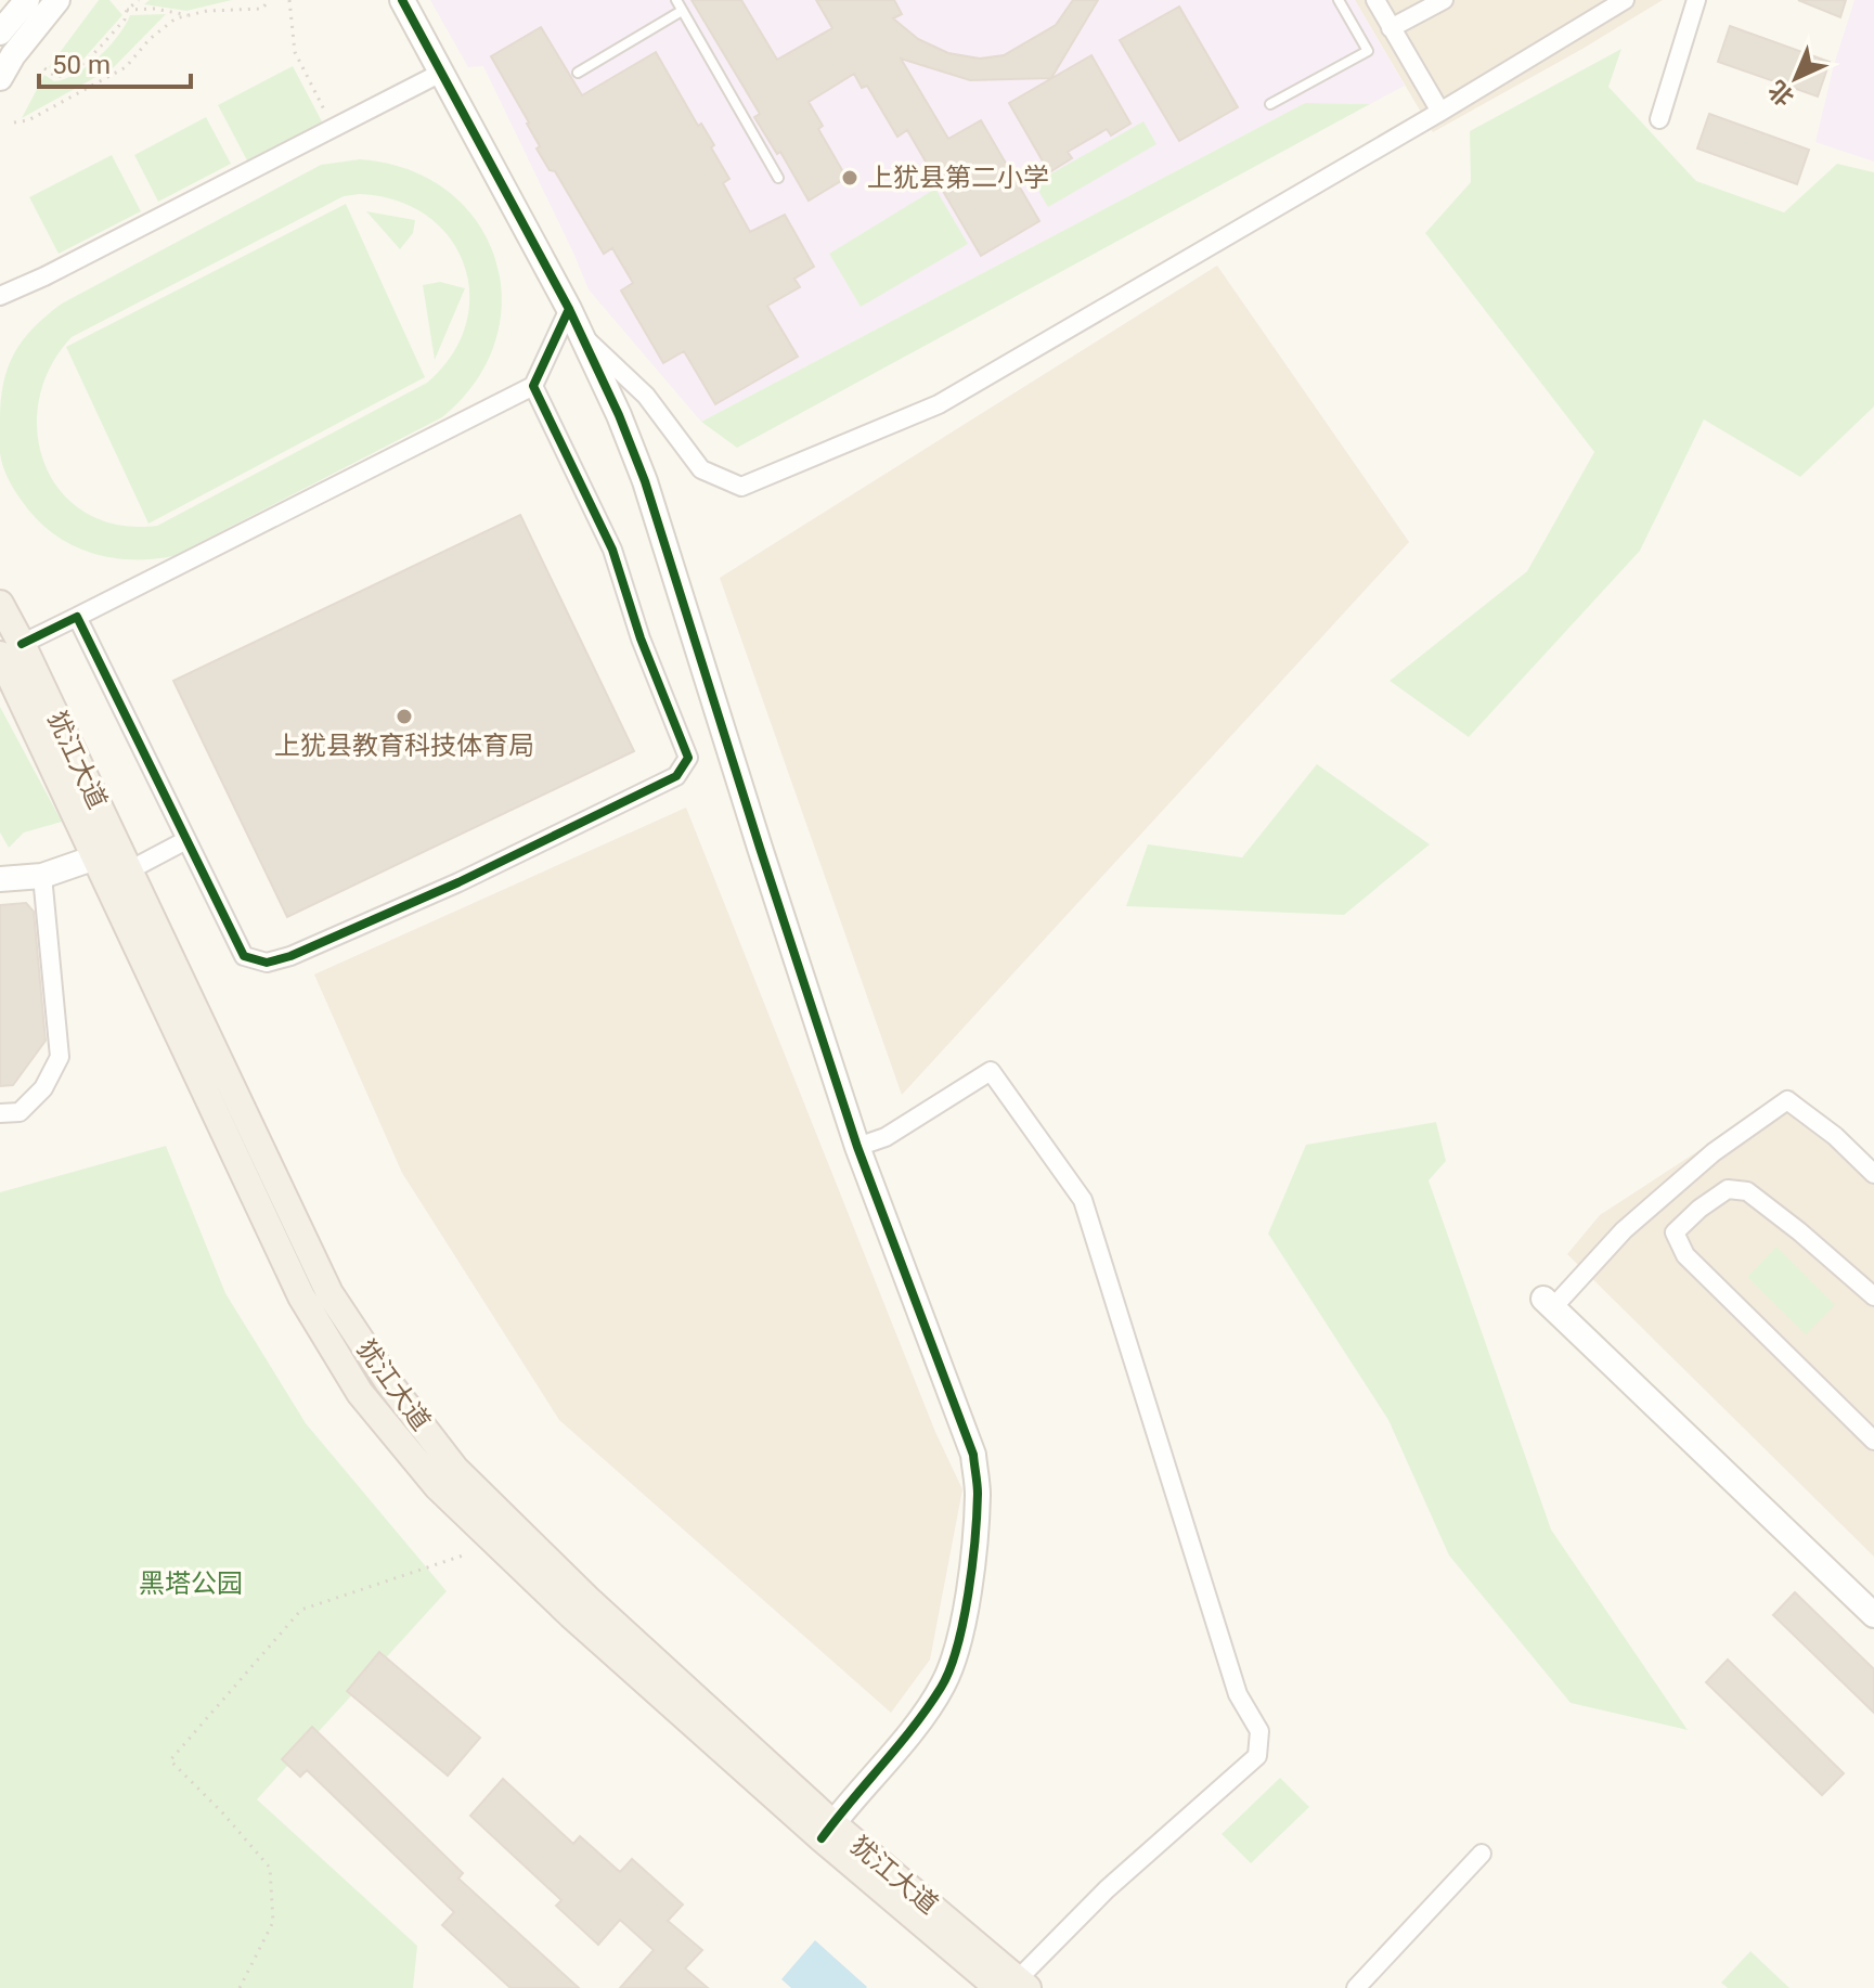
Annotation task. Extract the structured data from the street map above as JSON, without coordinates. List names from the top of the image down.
{
  "streets": {
    "main road": ["犹江大道"]
  },
  "parks": ["黑塔公园"],
  "places": ["上犹县第二小学", "上犹县教育科技体育局"],
  "scale_bar": "50 m",
  "north": "bottom left"
}
